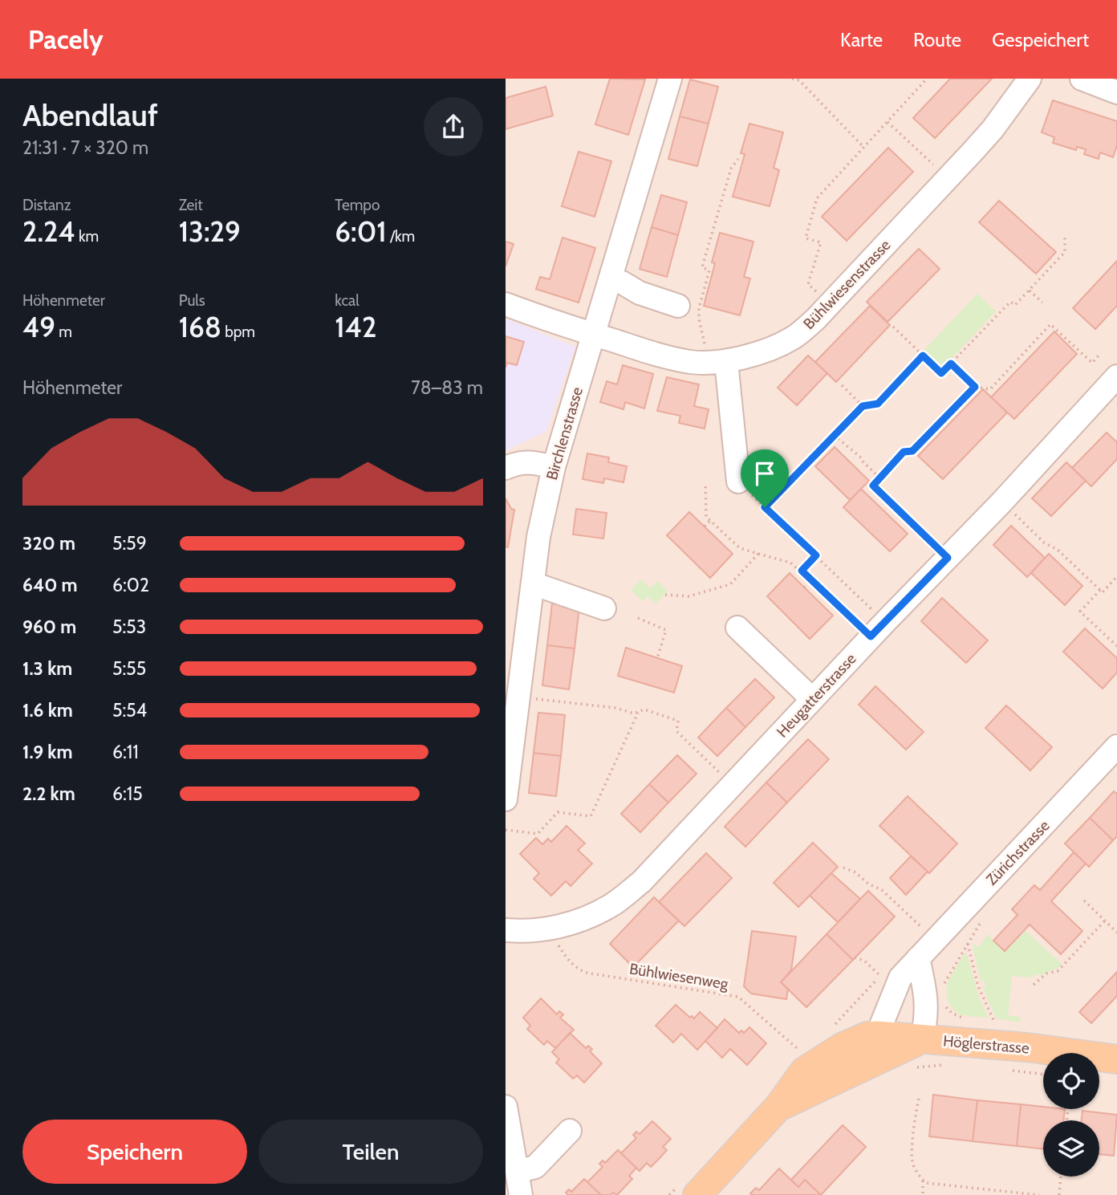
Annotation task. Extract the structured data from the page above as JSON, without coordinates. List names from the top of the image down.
{
  "streets": {
    "main road": ["Höglerstrasse"],
    "street": [
      "Bühlwiesenstrasse",
      "Birchlenstrasse",
      "Heugatterstrasse",
      "Zürichstrasse"
    ],
    "path": ["Bühlwiesenweg"]
  },
  "crossings": [
    ["Bühlwiesenstrasse", "Birchlenstrasse"],
    ["Heugatterstrasse", "Bühlwiesenweg"]
  ],
  "page": {
    "header": "Pacely",
    "nav": ["Karte", "Route", "Gespeichert"],
    "heading": ["Abendlauf", "21:31 · 7 × 320 m"],
    "stats": [
      ["Distanz", "2.24 km"],
      ["Zeit", "13:29"],
      ["Tempo", "6:01 /km"],
      ["Höhenmeter", "49 m"],
      ["Puls", "168 bpm"],
      ["kcal", "142"]
    ],
    "chart": ["Höhenmeter", "78–83 m"],
    "list": [
      {
        "name": "320 m",
        "note": "5:59"
      },
      {
        "name": "640 m",
        "note": "6:02"
      },
      {
        "name": "960 m",
        "note": "5:53"
      },
      {
        "name": "1.3 km",
        "note": "5:55"
      },
      {
        "name": "1.6 km",
        "note": "5:54"
      },
      {
        "name": "1.9 km",
        "note": "6:11"
      },
      {
        "name": "2.2 km",
        "note": "6:15"
      }
    ],
    "buttons": ["Speichern", "Teilen"]
  }
}
